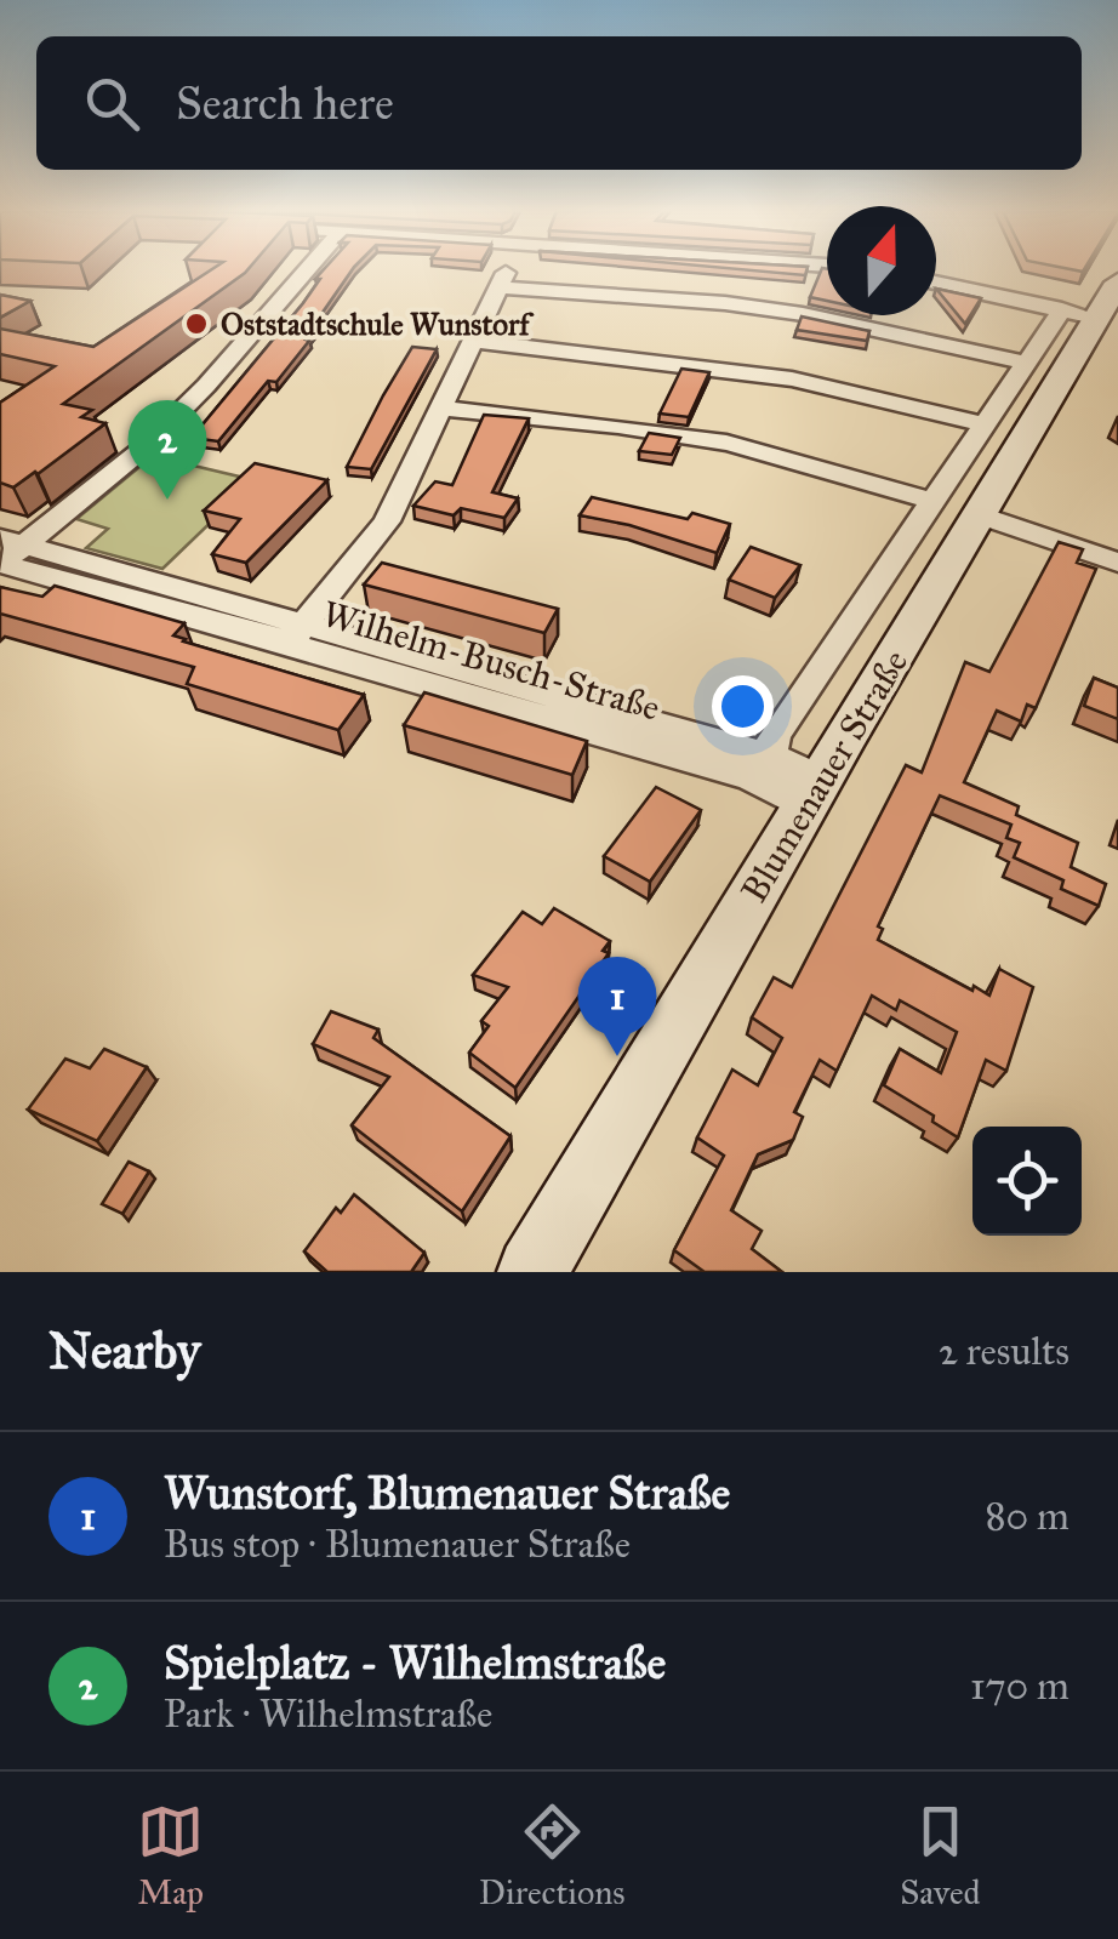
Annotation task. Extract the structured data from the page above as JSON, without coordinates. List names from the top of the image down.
{
  "streets": {
    "street": ["Wilhelm-Busch-Straße", "Blumenauer Straße"]
  },
  "crossings": [
    ["Wilhelm-Busch-Straße", "Blumenauer Straße"]
  ],
  "places": ["Oststadtschule Wunstorf"],
  "north": "top",
  "page": {
    "search": "Search here",
    "pins": ["2", "1"],
    "heading": ["Nearby", "2 results"],
    "list": [
      {
        "mark": "1",
        "name": "Wunstorf, Blumenauer Straße",
        "note": "Bus stop · Blumenauer Straße",
        "value": "80 m"
      },
      {
        "mark": "2",
        "name": "Spielplatz - Wilhelmstraße",
        "note": "Park · Wilhelmstraße",
        "value": "170 m"
      }
    ],
    "nav": ["Map", "Directions", "Saved"]
  }
}
